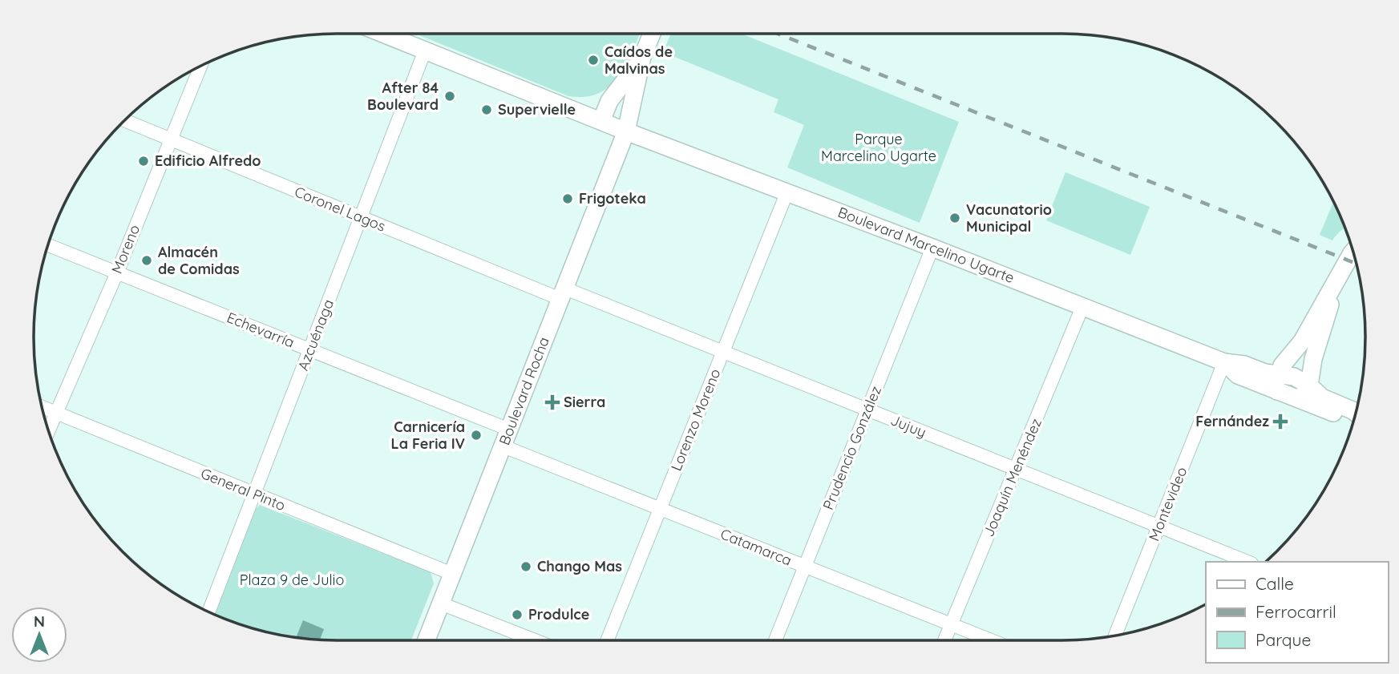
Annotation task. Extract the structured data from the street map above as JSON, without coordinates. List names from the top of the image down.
{
  "streets": {
    "main road": ["Boulevard Marcelino Ugarte", "Boulevard Rocha"],
    "street": [
      "Coronel Lagos",
      "Moreno",
      "Echevarría",
      "Azcuénaga",
      "Lorenzo Moreno",
      "Jujuy",
      "Prudencio González",
      "Joaquín Menéndez",
      "General Pinto",
      "Montevideo",
      "Catamarca"
    ]
  },
  "crossings": [
    ["Coronel Lagos", "Moreno"],
    ["Coronel Lagos", "Azcuénaga"],
    ["Coronel Lagos", "Boulevard Rocha"],
    ["Coronel Lagos", "Jujuy"],
    ["Boulevard Marcelino Ugarte", "Azcuénaga"],
    ["Boulevard Marcelino Ugarte", "Boulevard Rocha"],
    ["Boulevard Marcelino Ugarte", "Lorenzo Moreno"],
    ["Boulevard Marcelino Ugarte", "Prudencio González"],
    ["Boulevard Marcelino Ugarte", "Joaquín Menéndez"],
    ["Boulevard Marcelino Ugarte", "Montevideo"],
    ["Moreno", "Echevarría"],
    ["Moreno", "General Pinto"],
    ["Echevarría", "Azcuénaga"],
    ["Echevarría", "Boulevard Rocha"],
    ["Azcuénaga", "General Pinto"],
    ["Boulevard Rocha", "Jujuy"],
    ["Boulevard Rocha", "General Pinto"],
    ["Boulevard Rocha", "Catamarca"],
    ["Lorenzo Moreno", "Jujuy"],
    ["Lorenzo Moreno", "Catamarca"],
    ["Jujuy", "Prudencio González"],
    ["Jujuy", "Joaquín Menéndez"],
    ["Jujuy", "Montevideo"],
    ["Prudencio González", "Catamarca"],
    ["Joaquín Menéndez", "Catamarca"]
  ],
  "parks": ["Parque Marcelino Ugarte", "Plaza 9 de Julio"],
  "places": {
    "other": [
      "Caídos de Malvinas",
      "After 84 Boulevard",
      "Supervielle",
      "Edificio Alfredo",
      "Frigoteka",
      "Vacunatorio Municipal",
      "Almacén de Comidas",
      "Carnicería La Feria IV",
      "Chango Mas",
      "Produlce"
    ],
    "health": ["Sierra", "Fernández"]
  },
  "legend": ["Calle", "Ferrocarril", "Parque"],
  "north": "top"
}
